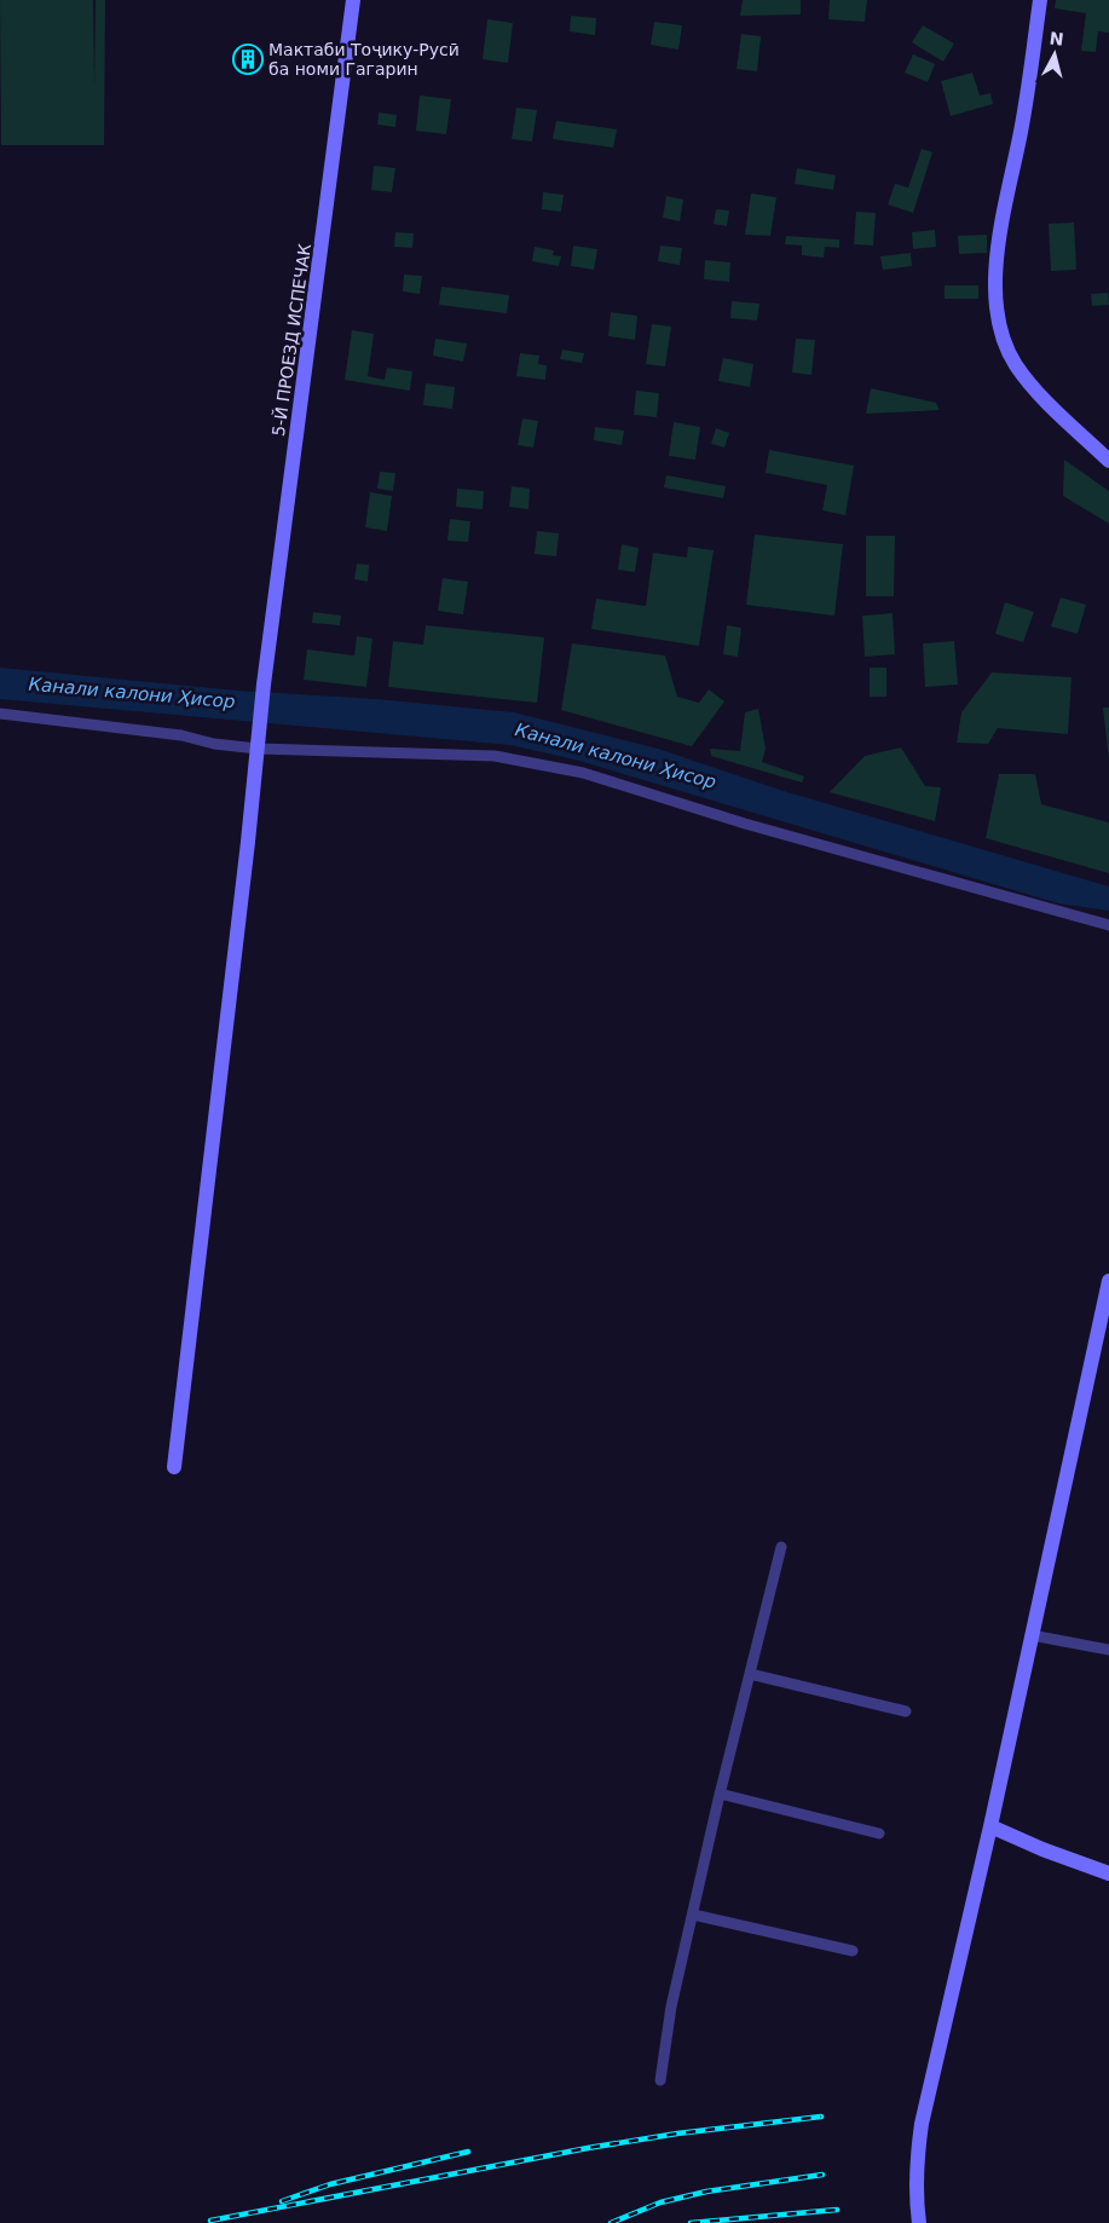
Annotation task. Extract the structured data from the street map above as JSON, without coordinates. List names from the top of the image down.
{
  "streets": {
    "street": ["5-Й ПРОЕЗД ИСПЕЧАК"]
  },
  "water": ["Канали калони Ҳисор"],
  "places": {
    "building": ["Мактаби Тоҷику-Русӣ ба номи Гагарин"]
  },
  "north": "top"
}
